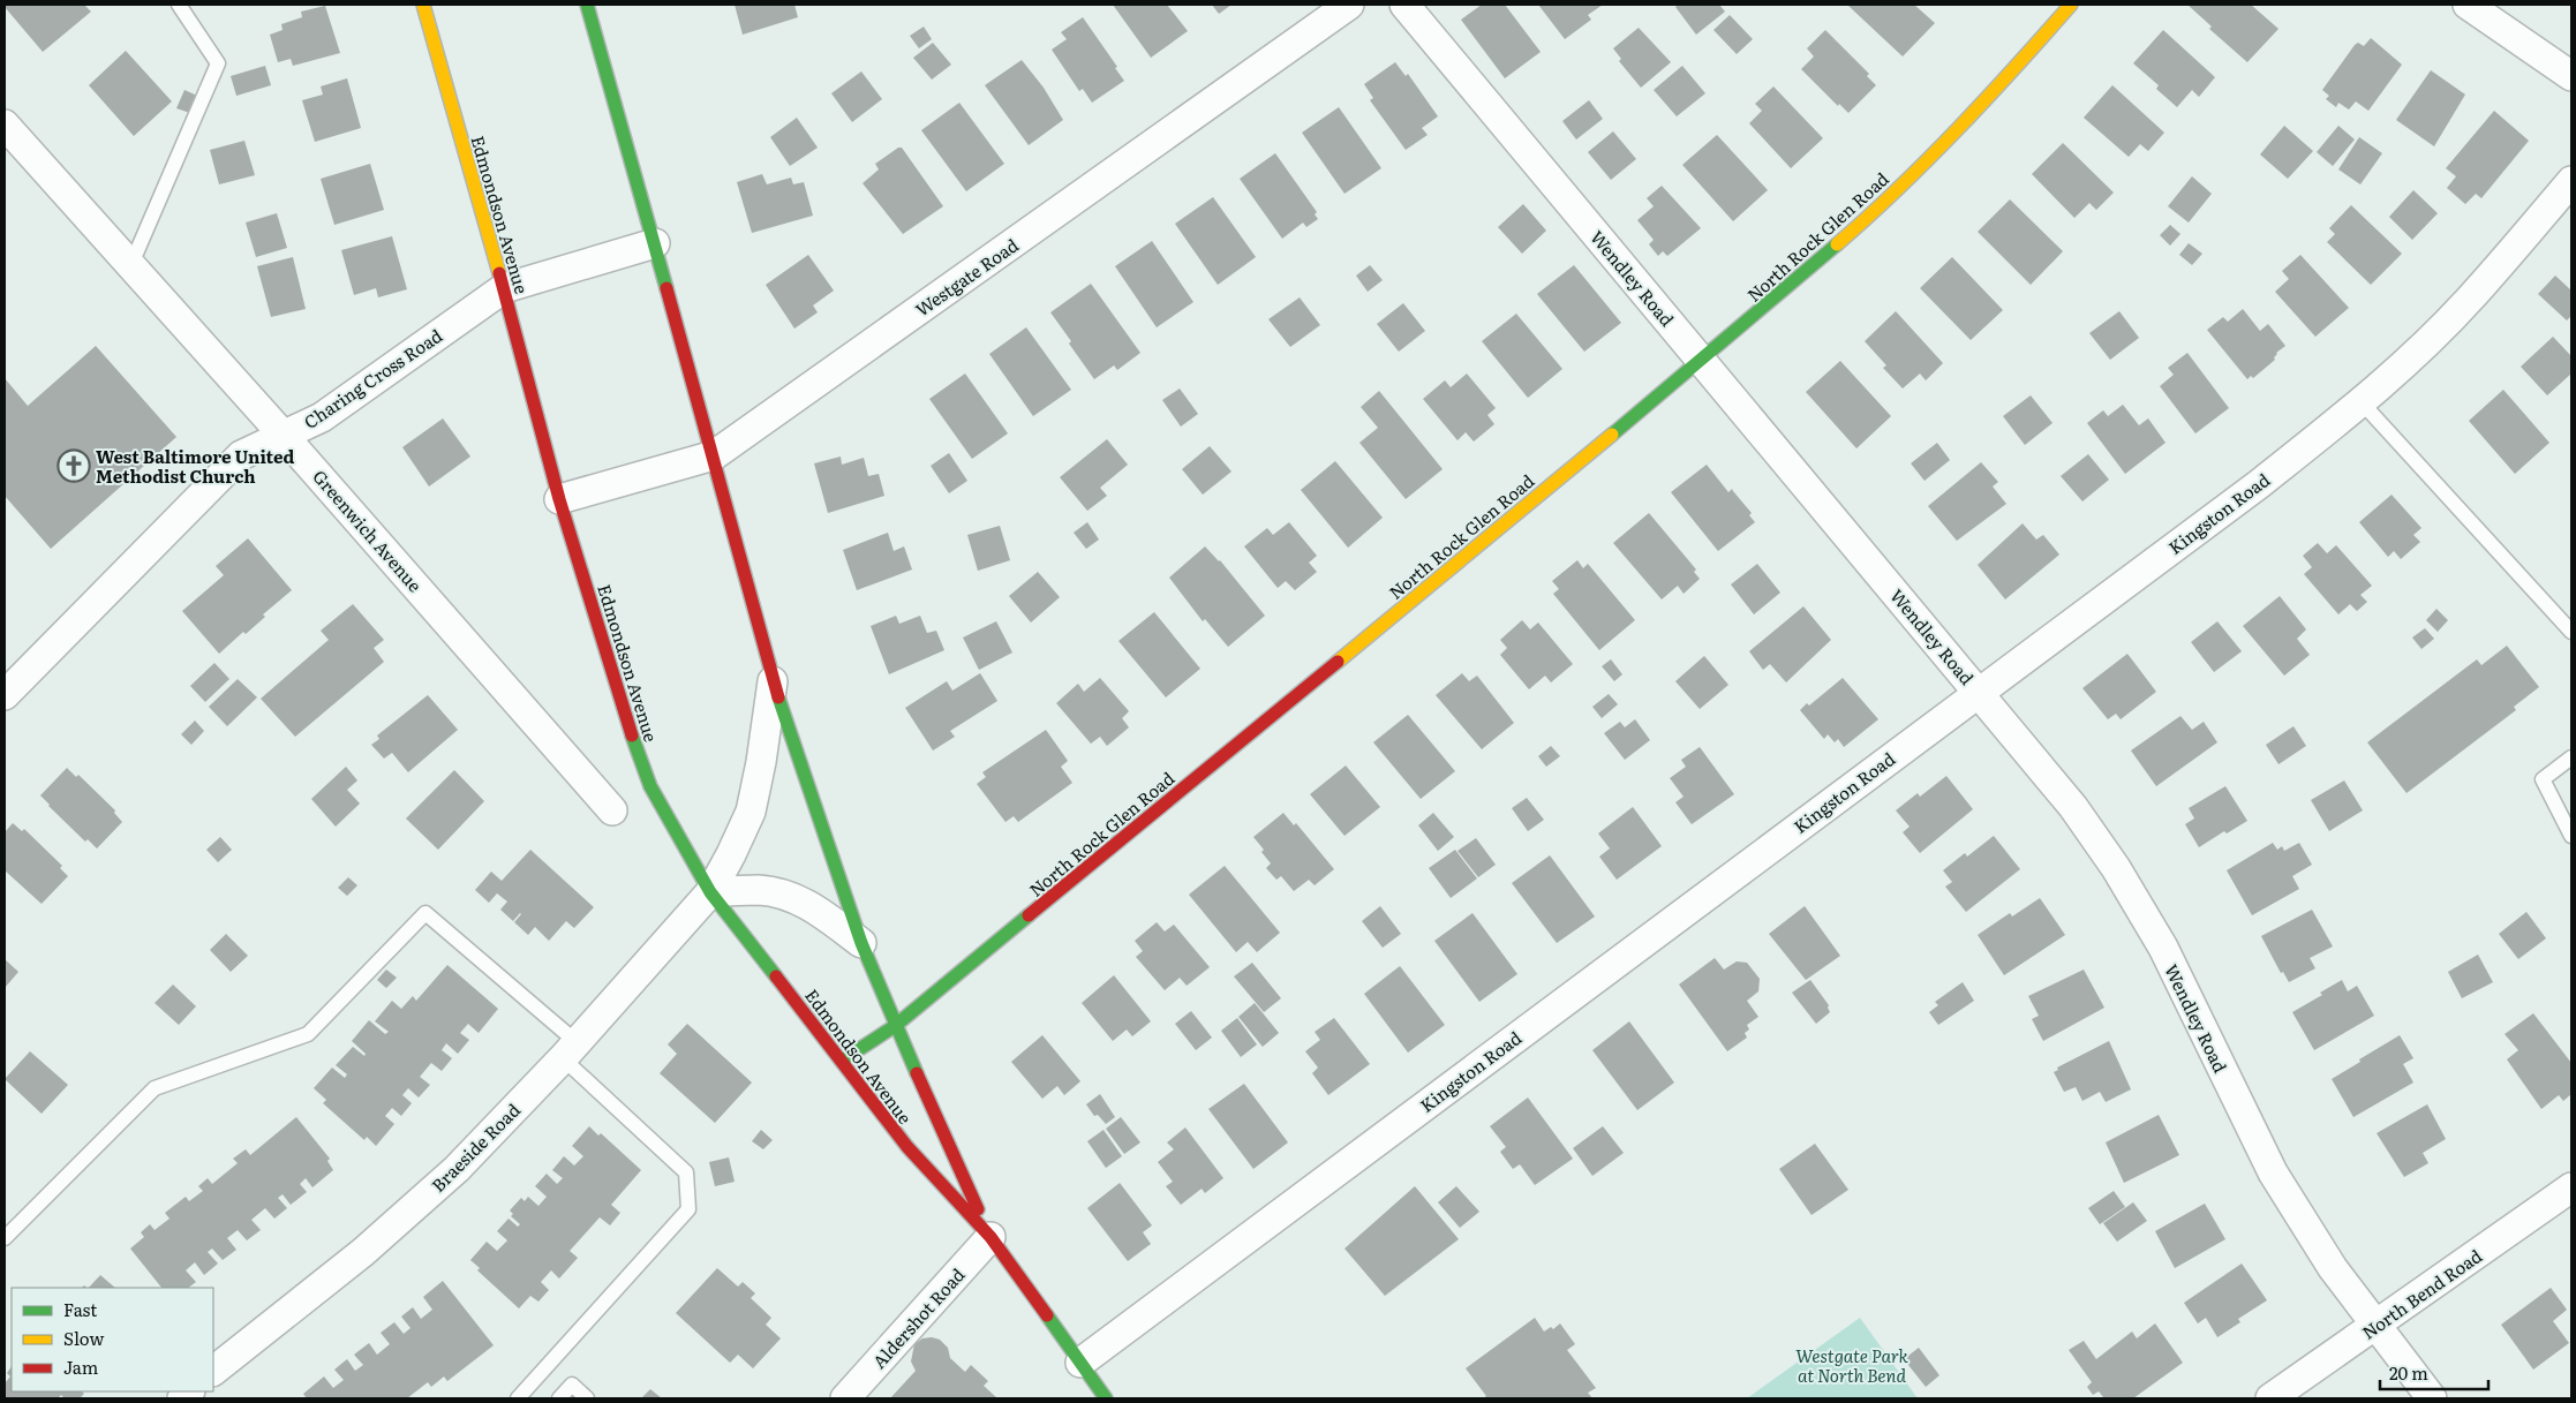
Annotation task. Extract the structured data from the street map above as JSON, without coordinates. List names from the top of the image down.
{
  "streets": {
    "main road": ["Edmondson Avenue", "North Rock Glen Road"],
    "street": [
      "Westgate Road",
      "Wendley Road",
      "Charing Cross Road",
      "Kingston Road",
      "Greenwich Avenue",
      "Braeside Road",
      "North Bend Road",
      "Aldershot Road"
    ]
  },
  "crossings": [
    ["Edmondson Avenue", "North Rock Glen Road"],
    ["Edmondson Avenue", "Westgate Road"],
    ["Edmondson Avenue", "Charing Cross Road"],
    ["Edmondson Avenue", "Kingston Road"],
    ["Edmondson Avenue", "Braeside Road"],
    ["Edmondson Avenue", "Aldershot Road"],
    ["North Rock Glen Road", "Wendley Road"],
    ["Wendley Road", "Kingston Road"],
    ["Wendley Road", "North Bend Road"],
    ["Charing Cross Road", "Greenwich Avenue"]
  ],
  "parks": ["Westgate Park at North Bend"],
  "places": {
    "church": ["West Baltimore United Methodist Church"]
  },
  "legend": ["Fast", "Slow", "Jam"],
  "scale_bar": "20 m"
}
